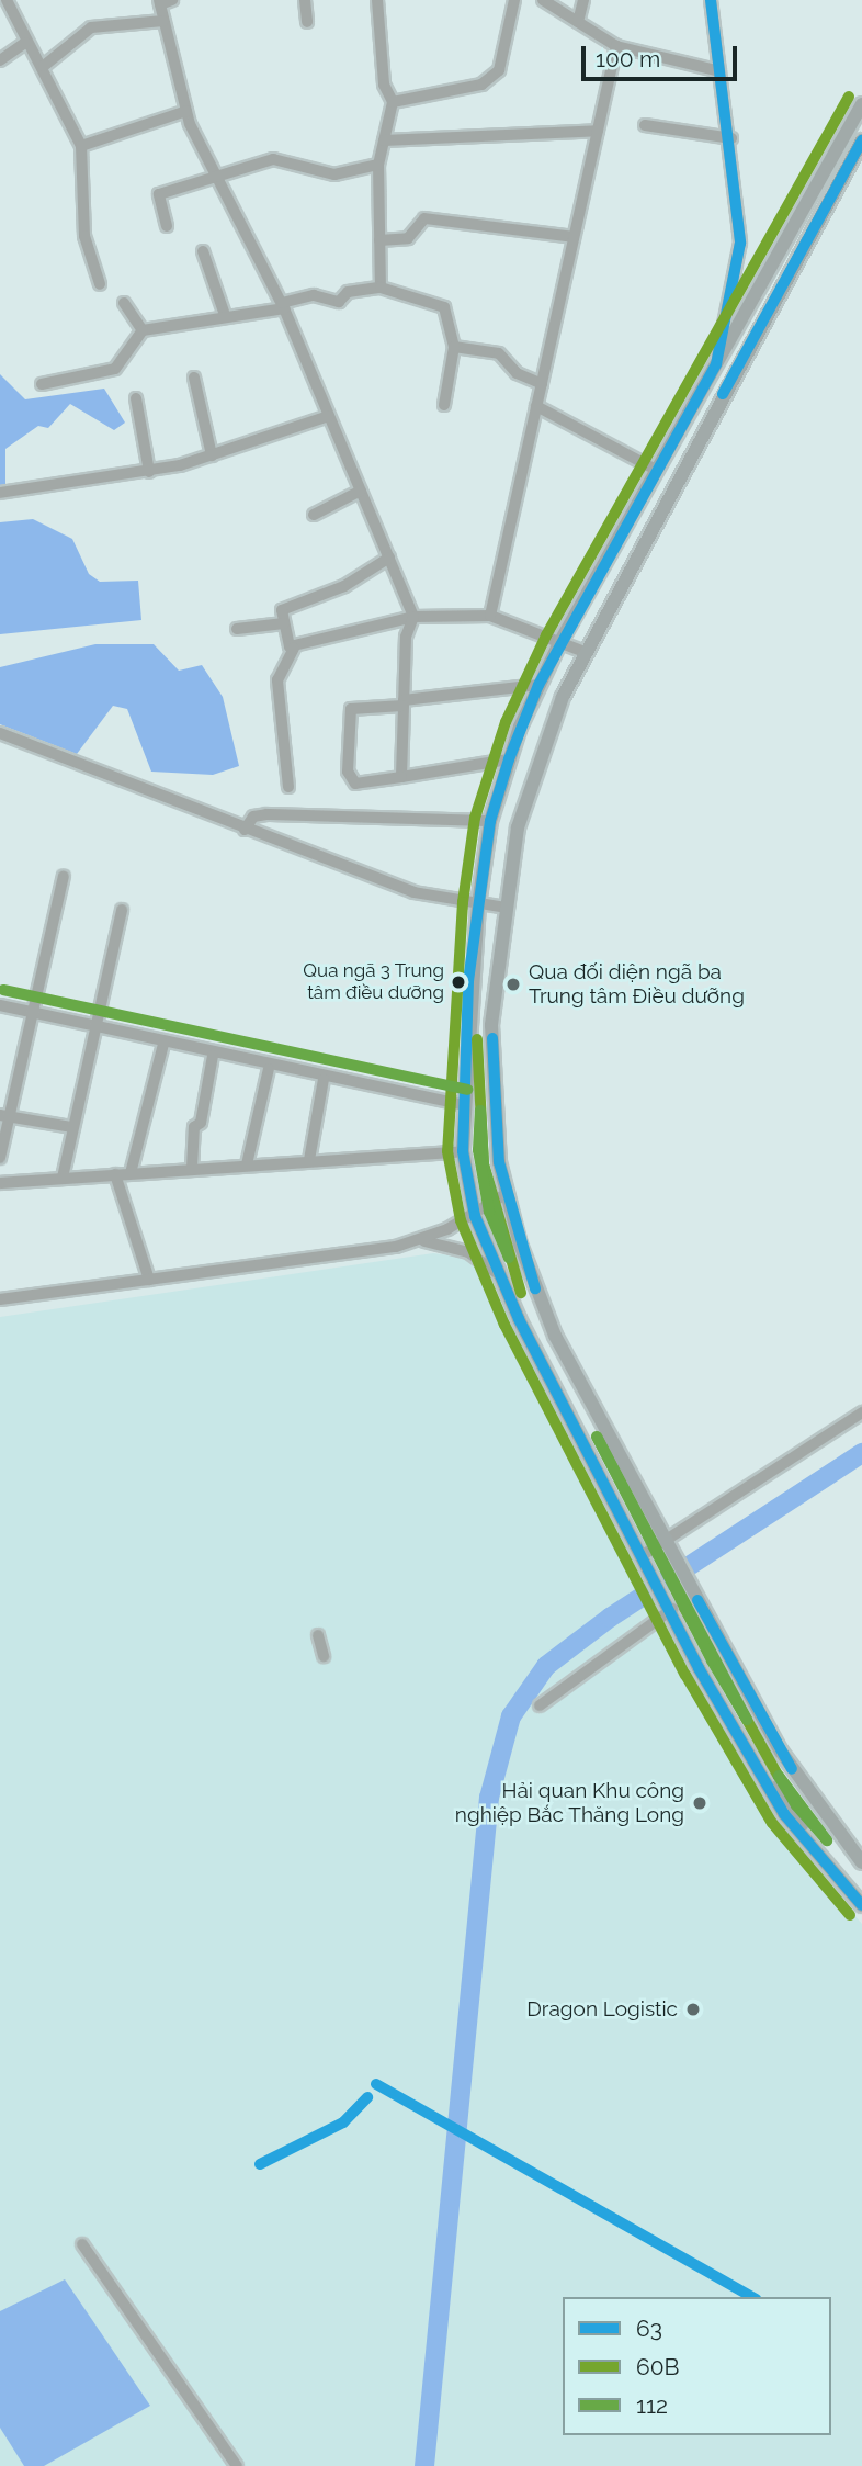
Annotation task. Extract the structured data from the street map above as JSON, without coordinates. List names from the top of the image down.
{
  "places": [
    "Qua ngã 3 Trung tâm điều dưỡng",
    "Qua đối diện ngã ba Trung tâm Điều dưỡng",
    "Hải quan Khu công nghiệp Bắc Thăng Long",
    "Dragon Logistic"
  ],
  "lines": ["transit line 63", "transit line 60B", "transit line 112"],
  "legend": ["63", "60B", "112"],
  "scale_bar": "100 m"
}
